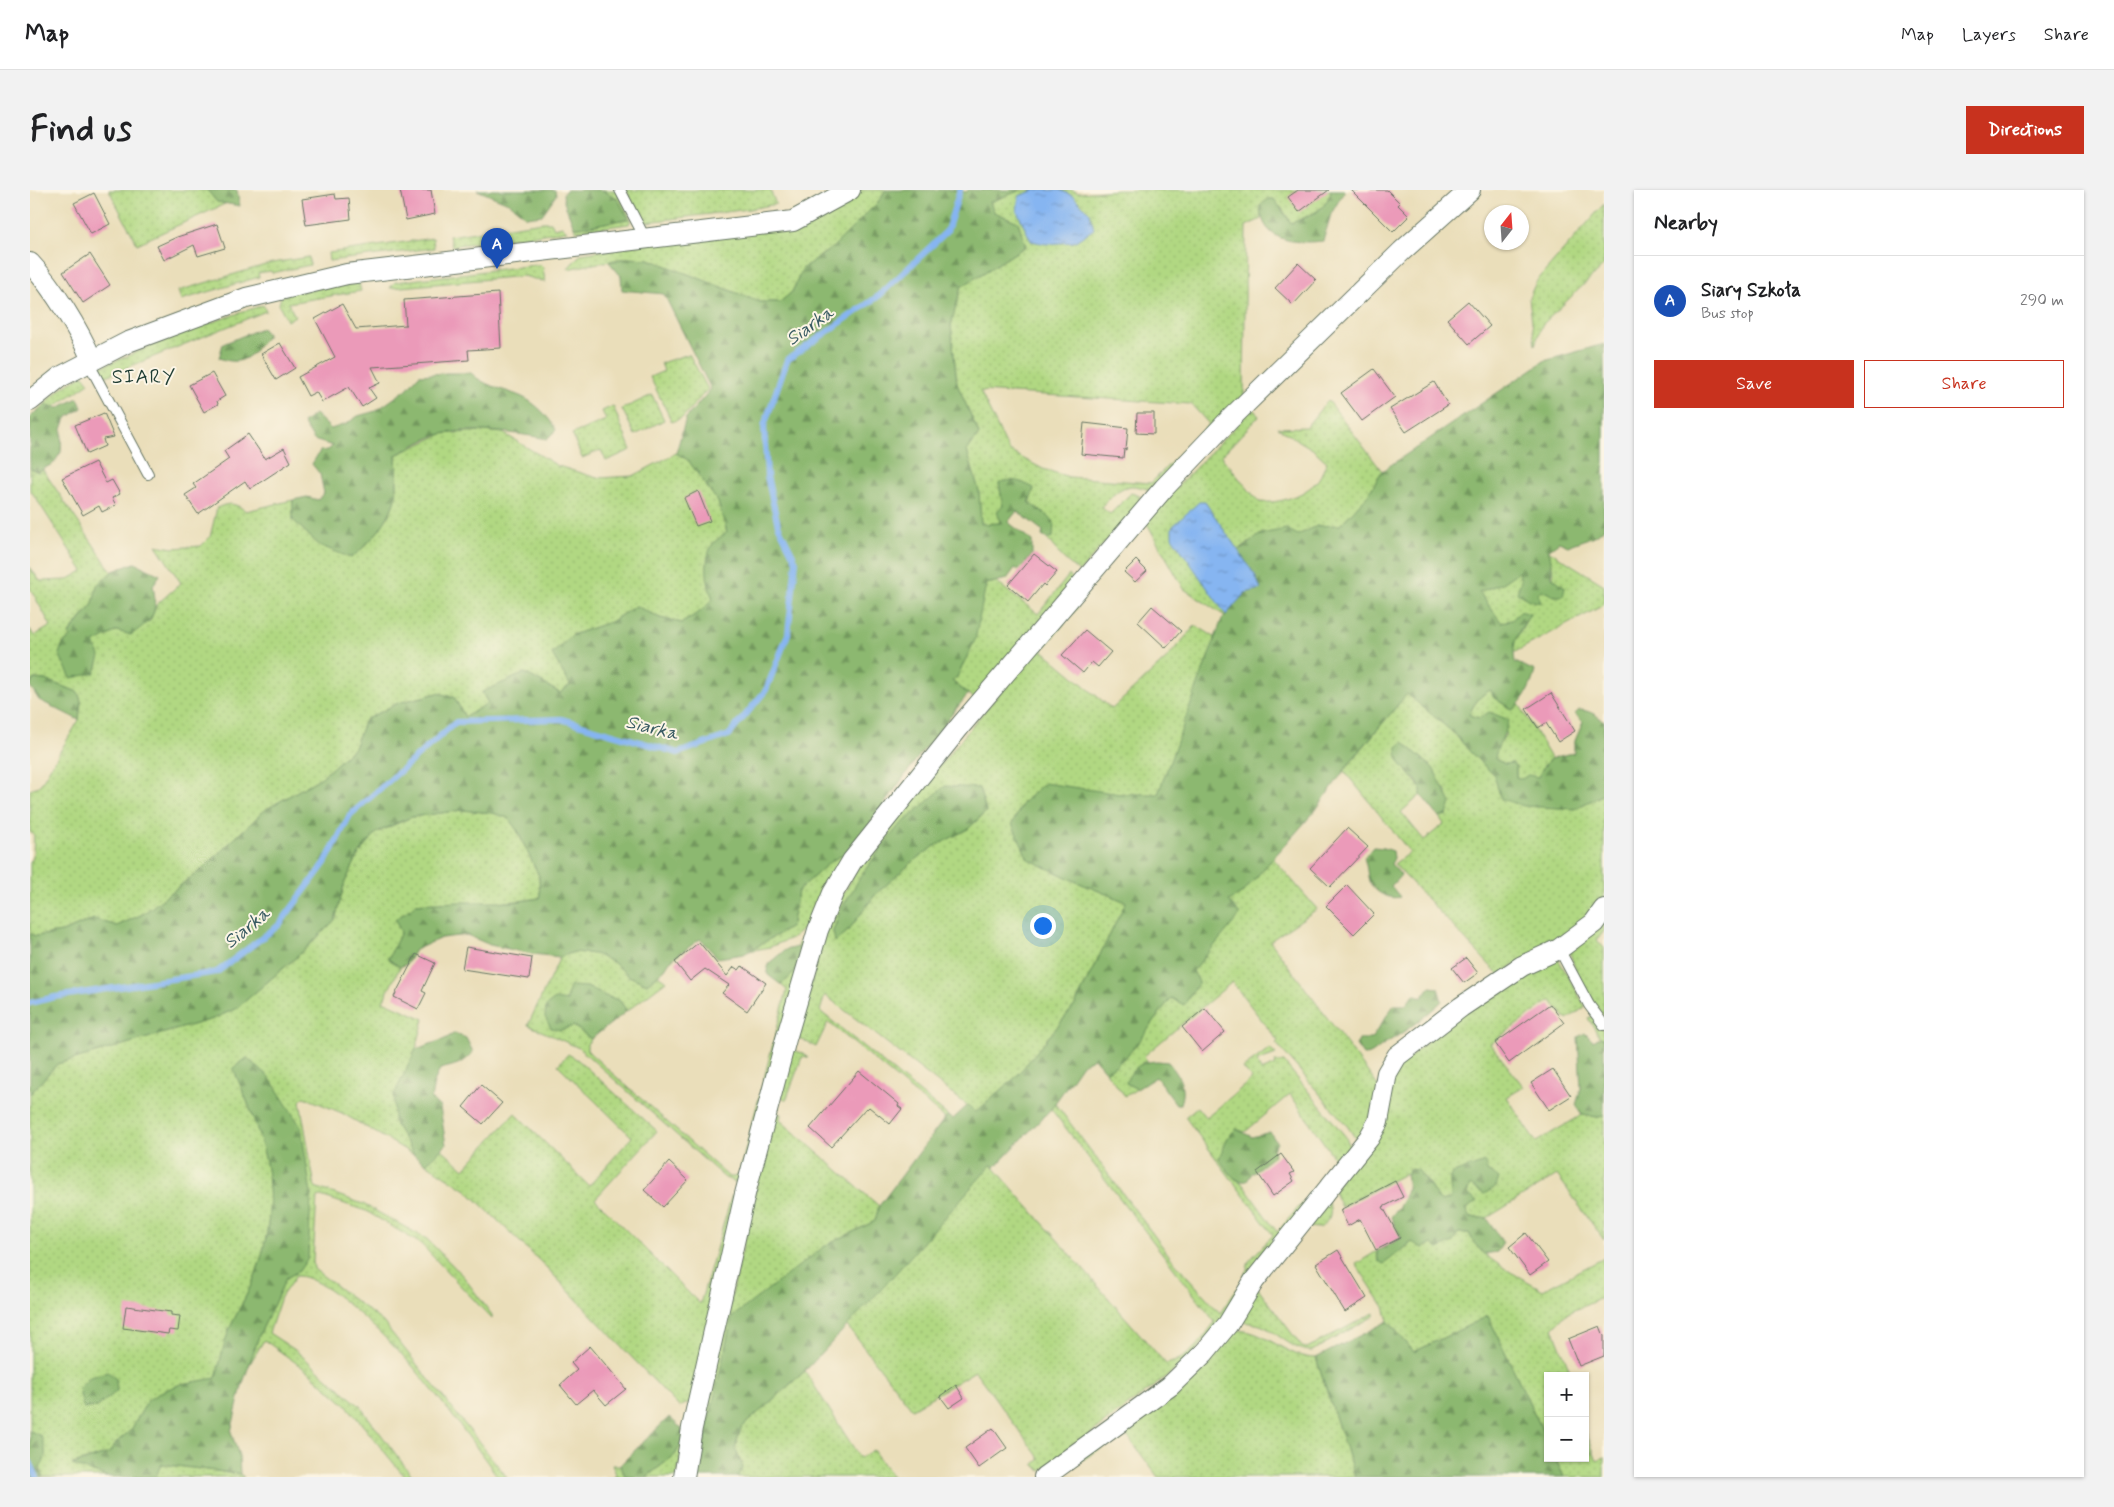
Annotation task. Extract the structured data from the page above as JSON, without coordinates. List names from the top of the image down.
{
  "districts": ["SIARY"],
  "water": ["Siarka"],
  "north": "top",
  "page": {
    "header": "Map",
    "nav": ["Map", "Layers", "Share"],
    "buttons": [
      "Directions",
      ["Save", "Share"]
    ],
    "title": "Find us",
    "heading": "Nearby",
    "pins": "A",
    "list": [
      {
        "mark": "A",
        "name": "Siary Szkoła",
        "note": "Bus stop",
        "value": "290 m"
      }
    ],
    "map_buttons": ["+", "−"]
  }
}
